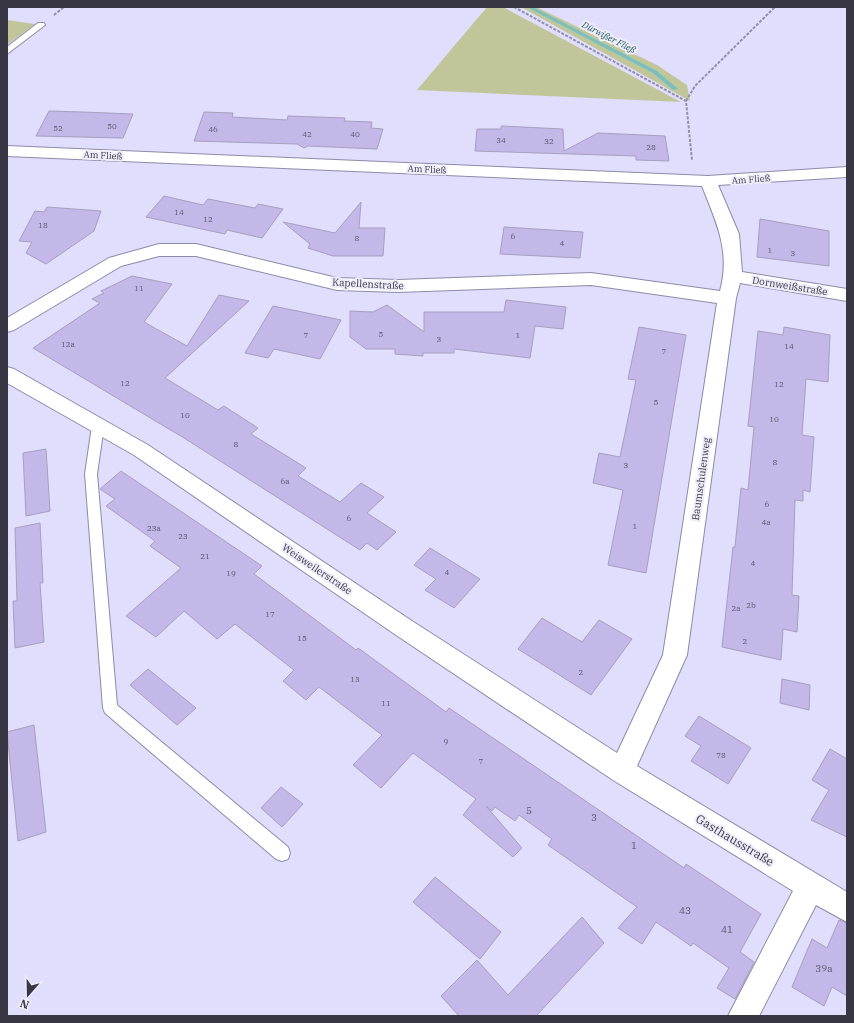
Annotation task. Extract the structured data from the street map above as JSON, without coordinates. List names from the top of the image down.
{
  "streets": {
    "street": [
      "Am Fließ",
      "Kapellenstraße",
      "Dornweißstraße",
      "Baumschulenweg",
      "Weisweilerstraße",
      "Gasthausstraße"
    ]
  },
  "crossings": [
    ["Am Fließ", "Baumschulenweg"],
    ["Kapellenstraße", "Baumschulenweg"],
    ["Dornweißstraße", "Baumschulenweg"],
    ["Baumschulenweg", "Weisweilerstraße"],
    ["Baumschulenweg", "Gasthausstraße"],
    ["Weisweilerstraße", "Gasthausstraße"]
  ],
  "water": ["Dürwißer Fließ"],
  "house_numbers": [
    "50",
    "52",
    "46",
    "42",
    "40",
    "34",
    "32",
    "28",
    "14",
    "12",
    "18",
    "6",
    "8",
    "4",
    "1",
    "3",
    "11",
    "5",
    "7",
    "1",
    "3",
    "12a",
    "14",
    "7",
    "12",
    "12",
    "5",
    "10",
    "10",
    "8",
    "8",
    "3",
    "6a",
    "6",
    "6",
    "4a",
    "1",
    "23a",
    "23",
    "21",
    "4",
    "4",
    "19",
    "2b",
    "2a",
    "17",
    "15",
    "2",
    "2",
    "13",
    "11",
    "9",
    "78",
    "7",
    "5",
    "3",
    "1",
    "43",
    "41",
    "39a"
  ],
  "north": "bottom"
}
